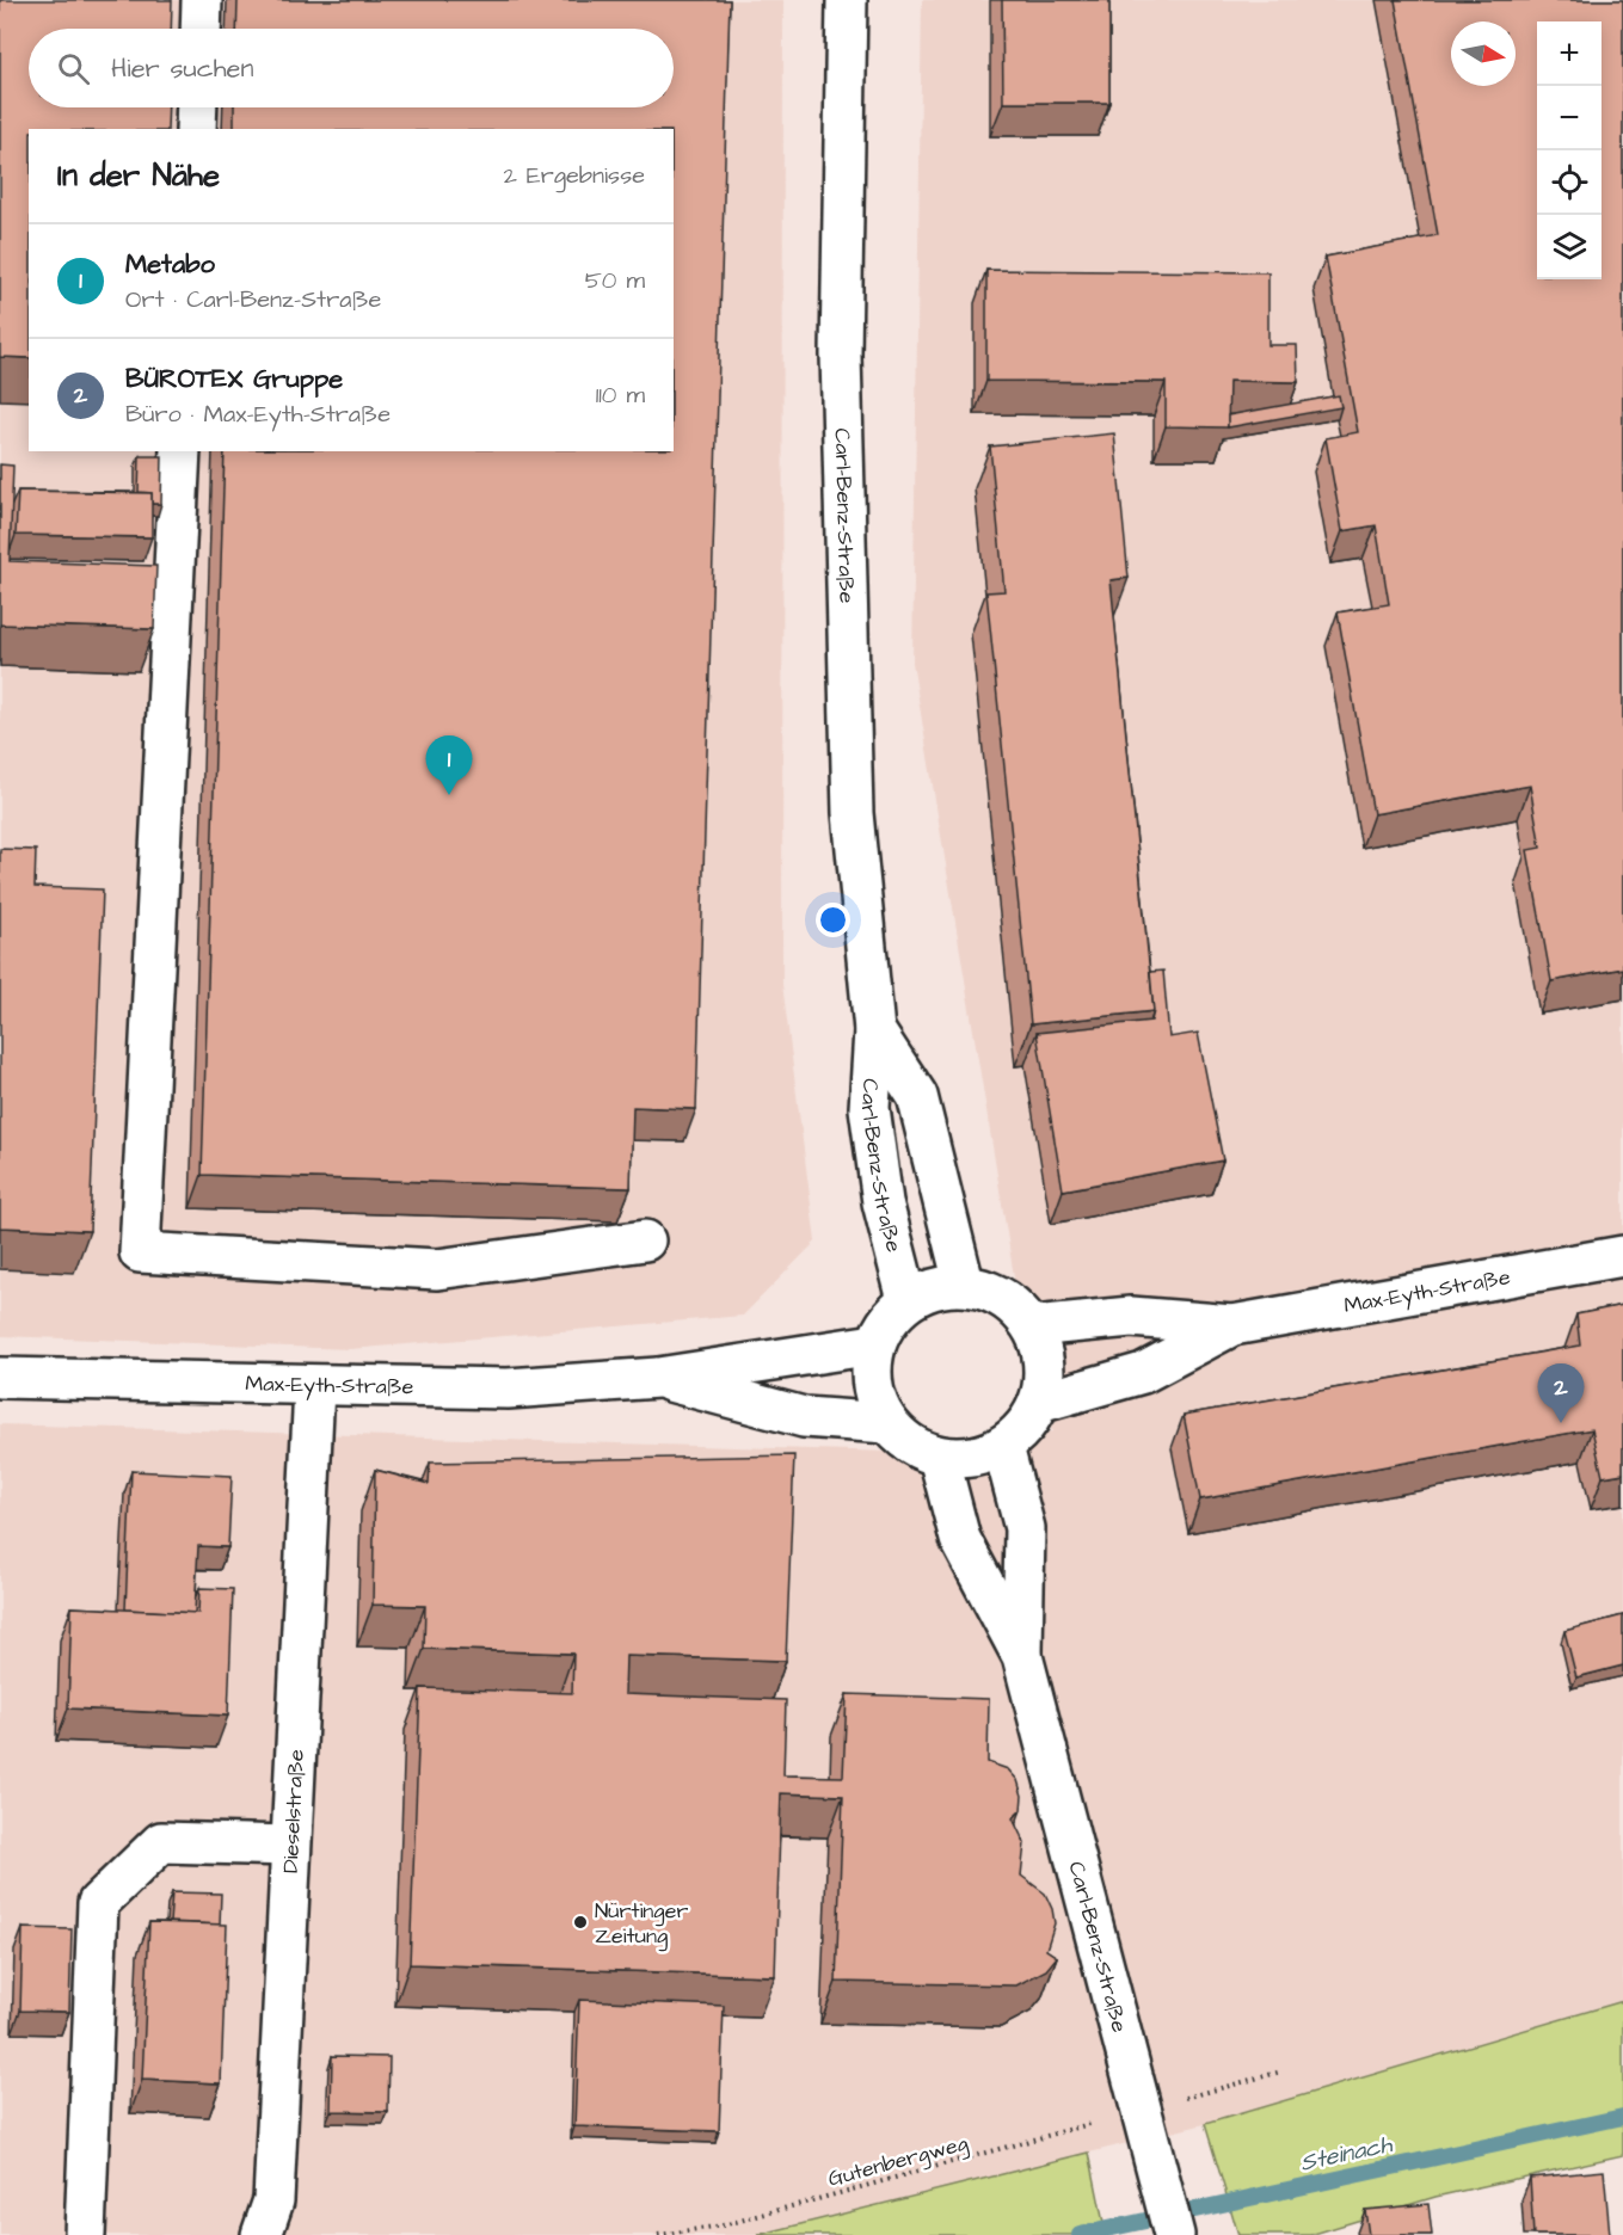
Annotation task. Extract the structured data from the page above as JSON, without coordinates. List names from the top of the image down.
{
  "streets": {
    "street": ["Carl-Benz-Straße", "Max-Eyth-Straße", "Dieselstraße"],
    "path": ["Gutenbergweg"]
  },
  "crossings": [
    ["Carl-Benz-Straße", "Max-Eyth-Straße"],
    ["Carl-Benz-Straße", "Gutenbergweg"],
    ["Max-Eyth-Straße", "Dieselstraße"]
  ],
  "water": ["Steinach"],
  "places": ["Nürtinger Zeitung"],
  "north": "right",
  "page": {
    "map_buttons": ["+", "−"],
    "search": "Hier suchen",
    "heading": ["In der Nähe", "2 Ergebnisse"],
    "list": [
      {
        "mark": "1",
        "name": "Metabo",
        "note": "Ort · Carl-Benz-Straße",
        "value": "50 m"
      },
      {
        "mark": "2",
        "name": "BÜROTEX Gruppe",
        "note": "Büro · Max-Eyth-Straße",
        "value": "110 m"
      }
    ],
    "pins": ["1", "2"]
  }
}
